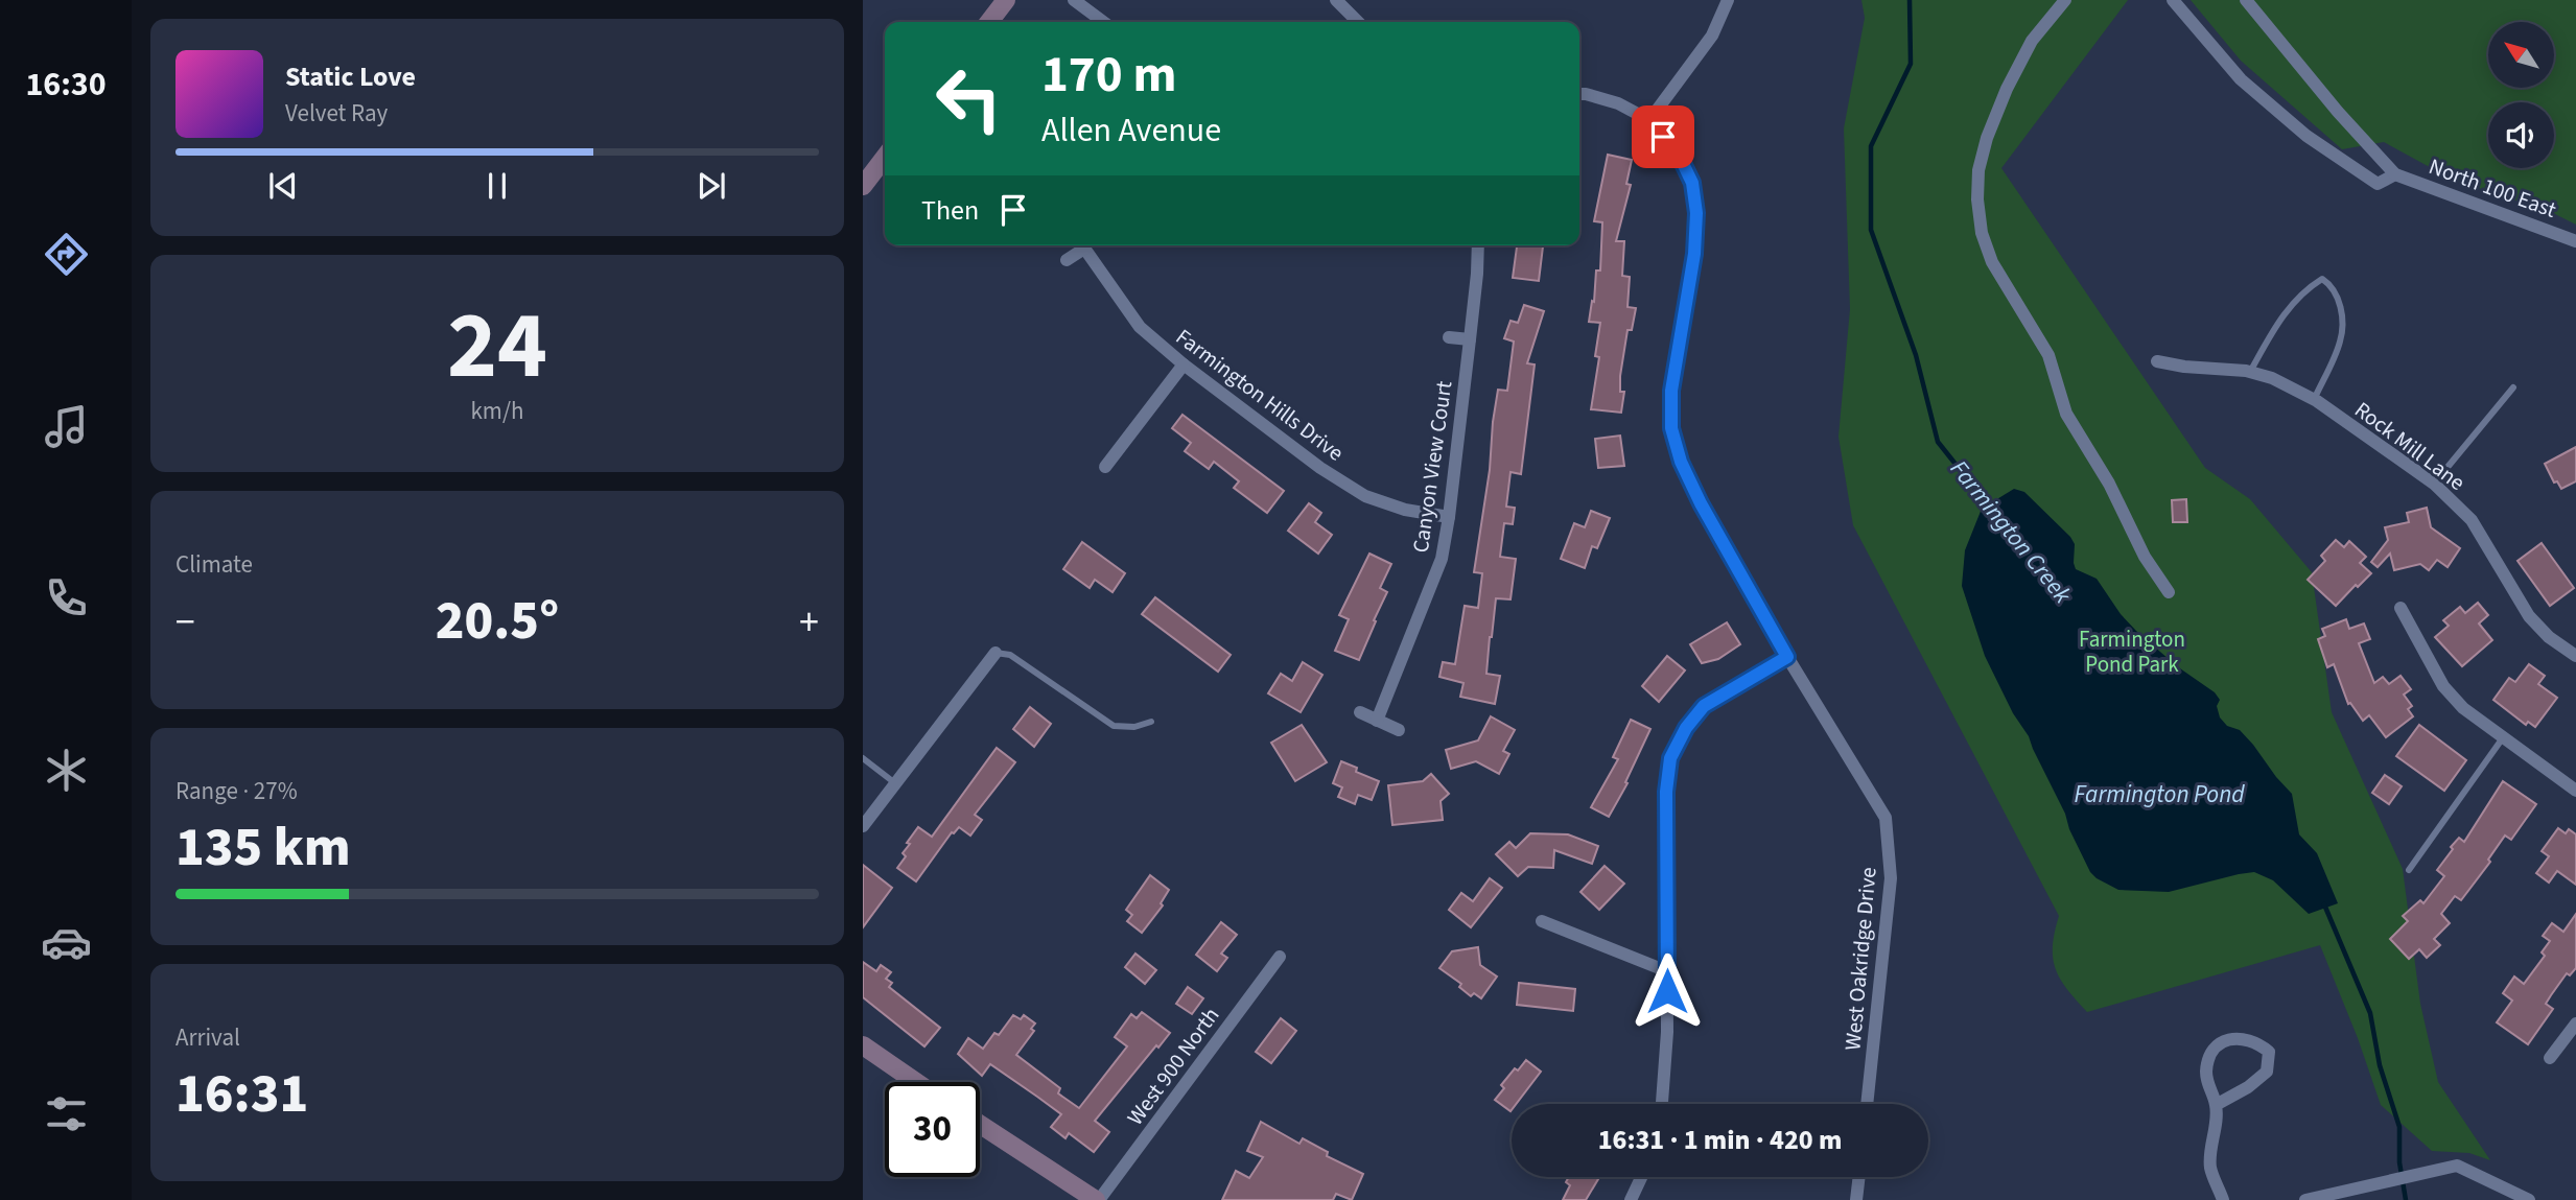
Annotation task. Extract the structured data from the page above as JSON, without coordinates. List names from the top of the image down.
{
  "streets": {
    "street": [
      "North 100 East",
      "Farmington Hills Drive",
      "Rock Mill Lane",
      "Canyon View Court",
      "West Oakridge Drive",
      "West 900 North"
    ]
  },
  "crossings": [
    ["Farmington Hills Drive", "Canyon View Court"]
  ],
  "water": ["Farmington Creek", "Farmington Pond"],
  "parks": ["Farmington Pond Park"],
  "north": "top left",
  "page": {
    "tabs": "16:30",
    "turn": ["170 m", "Allen Avenue"],
    "song": ["Static Love", "Velvet Ray"],
    "then": "Then",
    "tile": [
      ["24", "km/h"],
      "Climate",
      ["Range · 27%", "135 km"],
      ["Arrival", "16:31"]
    ],
    "heat": ["−", "20.5°", "+"],
    "limit": "30",
    "trip": "16:31 · 1 min · 420 m"
  }
}
